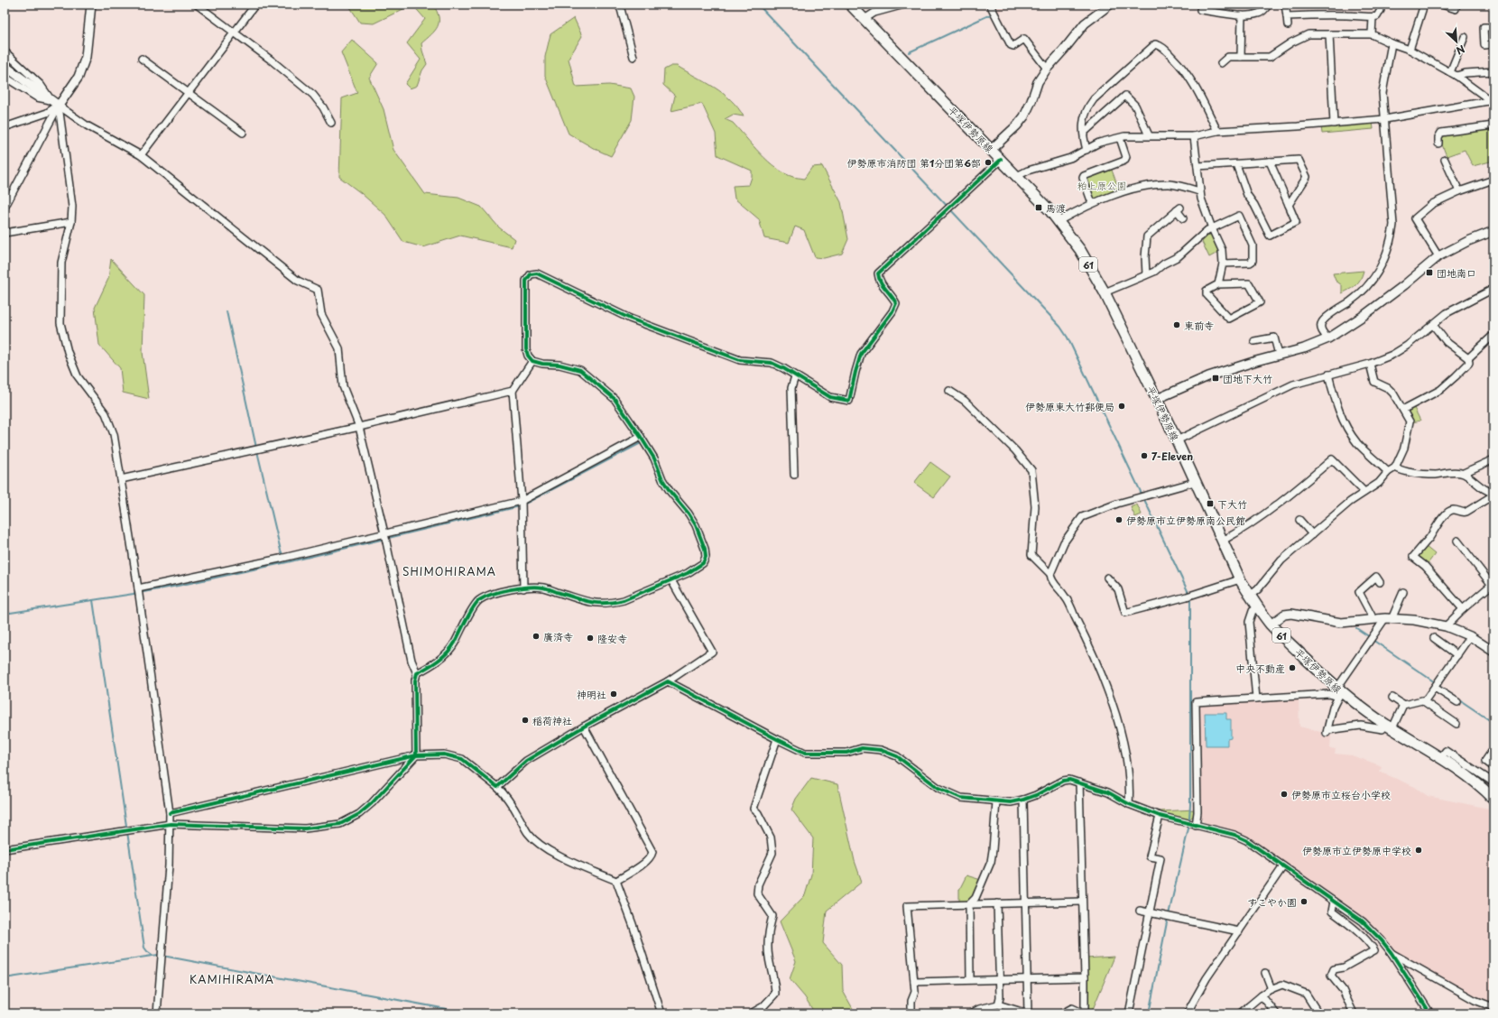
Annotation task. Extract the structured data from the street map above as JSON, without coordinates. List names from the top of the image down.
{
  "streets": {
    "main road": ["平塚伊勢原線", "61"]
  },
  "districts": ["SHIMOHIRAMA", "KAMIHIRAMA"],
  "parks": ["粕上原公園"],
  "places": {
    "other": [
      "伊勢原市消防団 第1分団第6部",
      "東前寺",
      "伊勢原東大竹郵便局",
      "7-Eleven",
      "伊勢原市立伊勢原南公民館",
      "廣済寺",
      "隆安寺",
      "中央不動産",
      "神明社",
      "稲荷神社",
      "伊勢原市立桜台小学校",
      "伊勢原市立伊勢原中学校",
      "すこやか園"
    ],
    "transit": [
      "馬渡",
      "団地南口",
      "団地下大竹",
      "下大竹"
    ]
  },
  "north": "bottom right"
}
